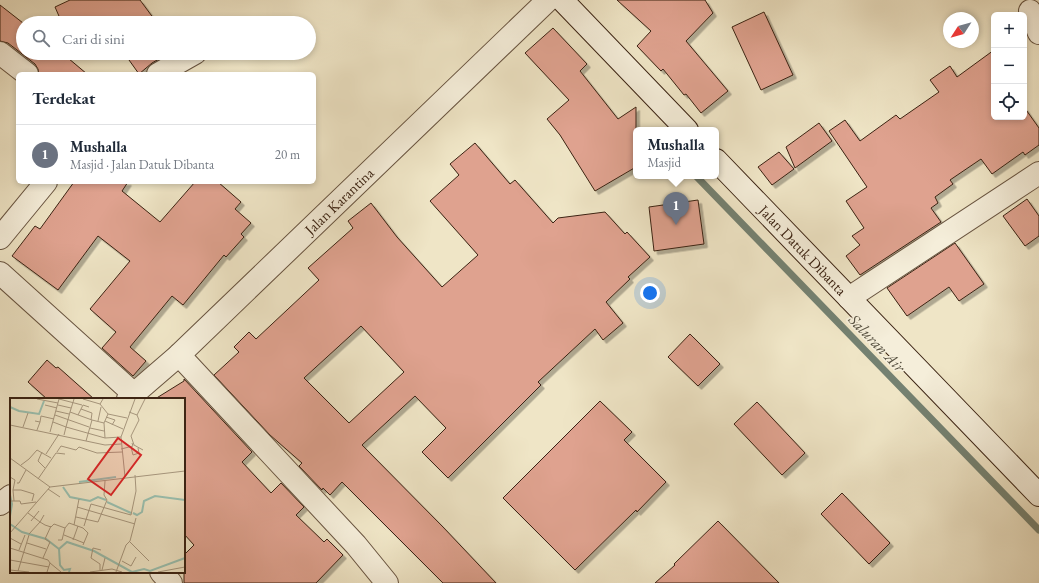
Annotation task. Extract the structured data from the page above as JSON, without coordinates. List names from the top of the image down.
{
  "streets": {
    "street": ["Jalan Karantina", "Jalan Datuk Dibanta"]
  },
  "water": ["Saluran Air"],
  "north": "bottom left",
  "page": {
    "map_buttons": ["+", "−"],
    "search": "Cari di sini",
    "heading": "Terdekat",
    "list": [
      {
        "mark": "1",
        "name": "Mushalla",
        "note": "Masjid · Jalan Datuk Dibanta",
        "value": "20 m"
      }
    ],
    "popup": ["Mushalla", "Masjid"],
    "pins": "1"
  }
}
